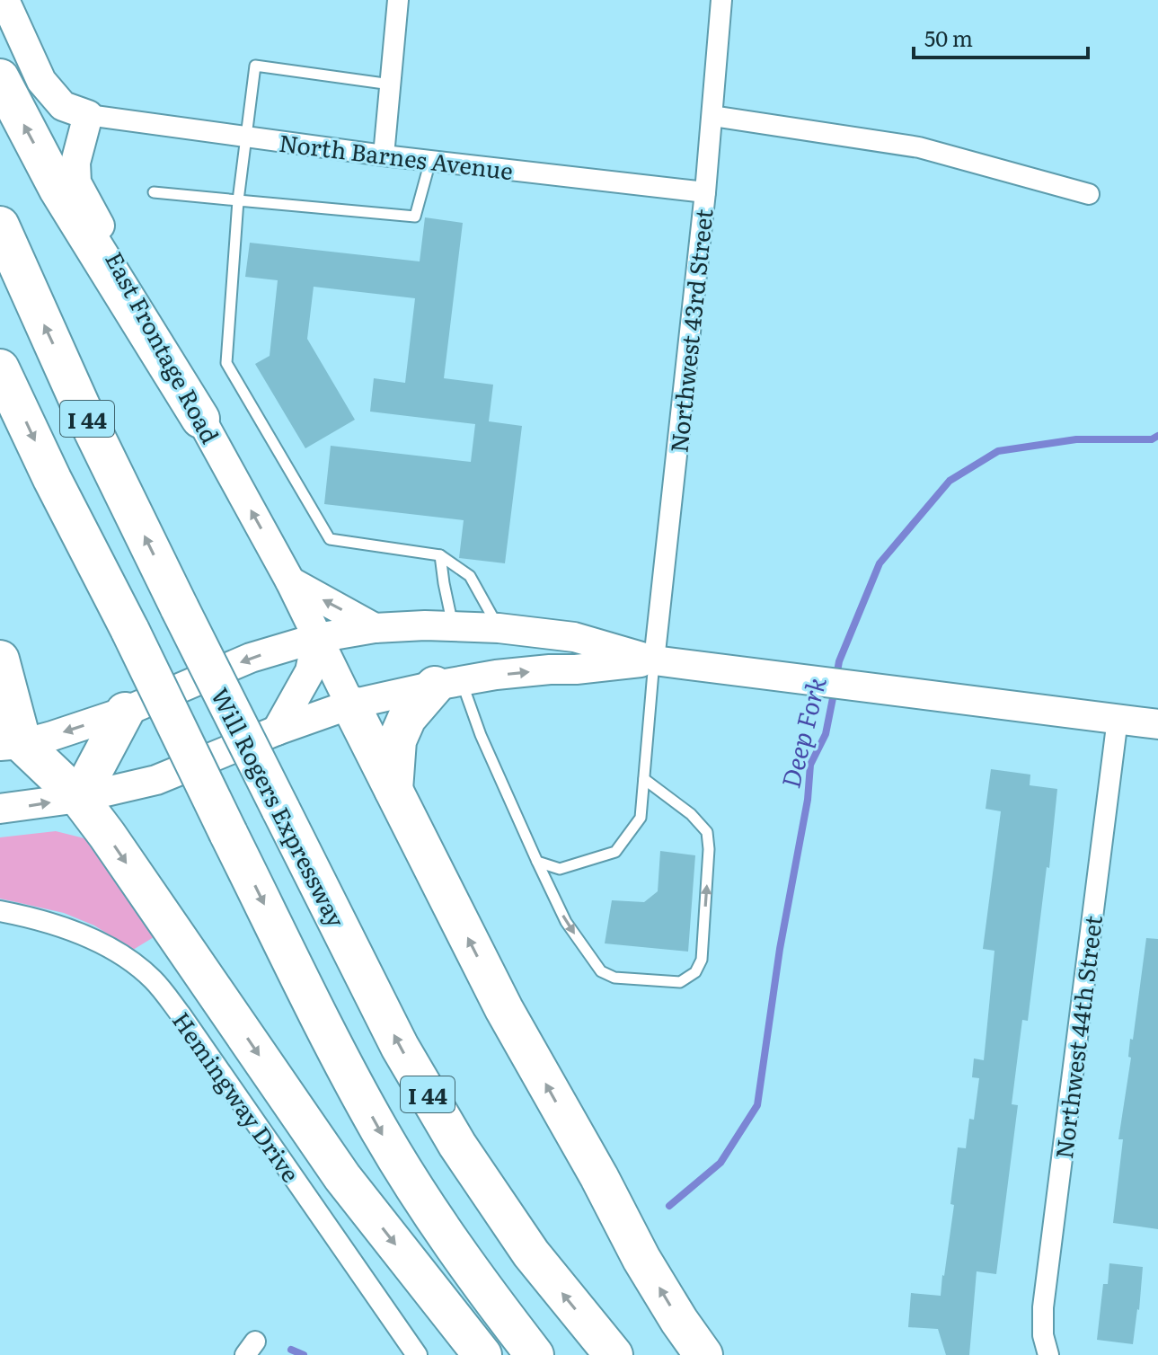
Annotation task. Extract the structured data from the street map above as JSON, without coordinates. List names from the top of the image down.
{
  "streets": {
    "highway": ["I 44", "Will Rogers Expressway"],
    "main road": ["East Frontage Road"],
    "street": [
      "North Barnes Avenue",
      "Northwest 43rd Street",
      "Northwest 44th Street",
      "Hemingway Drive"
    ]
  },
  "crossings": [
    ["North Barnes Avenue", "Northwest 43rd Street"],
    ["North Barnes Avenue", "East Frontage Road"]
  ],
  "water": ["Deep Fork"],
  "scale_bar": "50 m"
}
